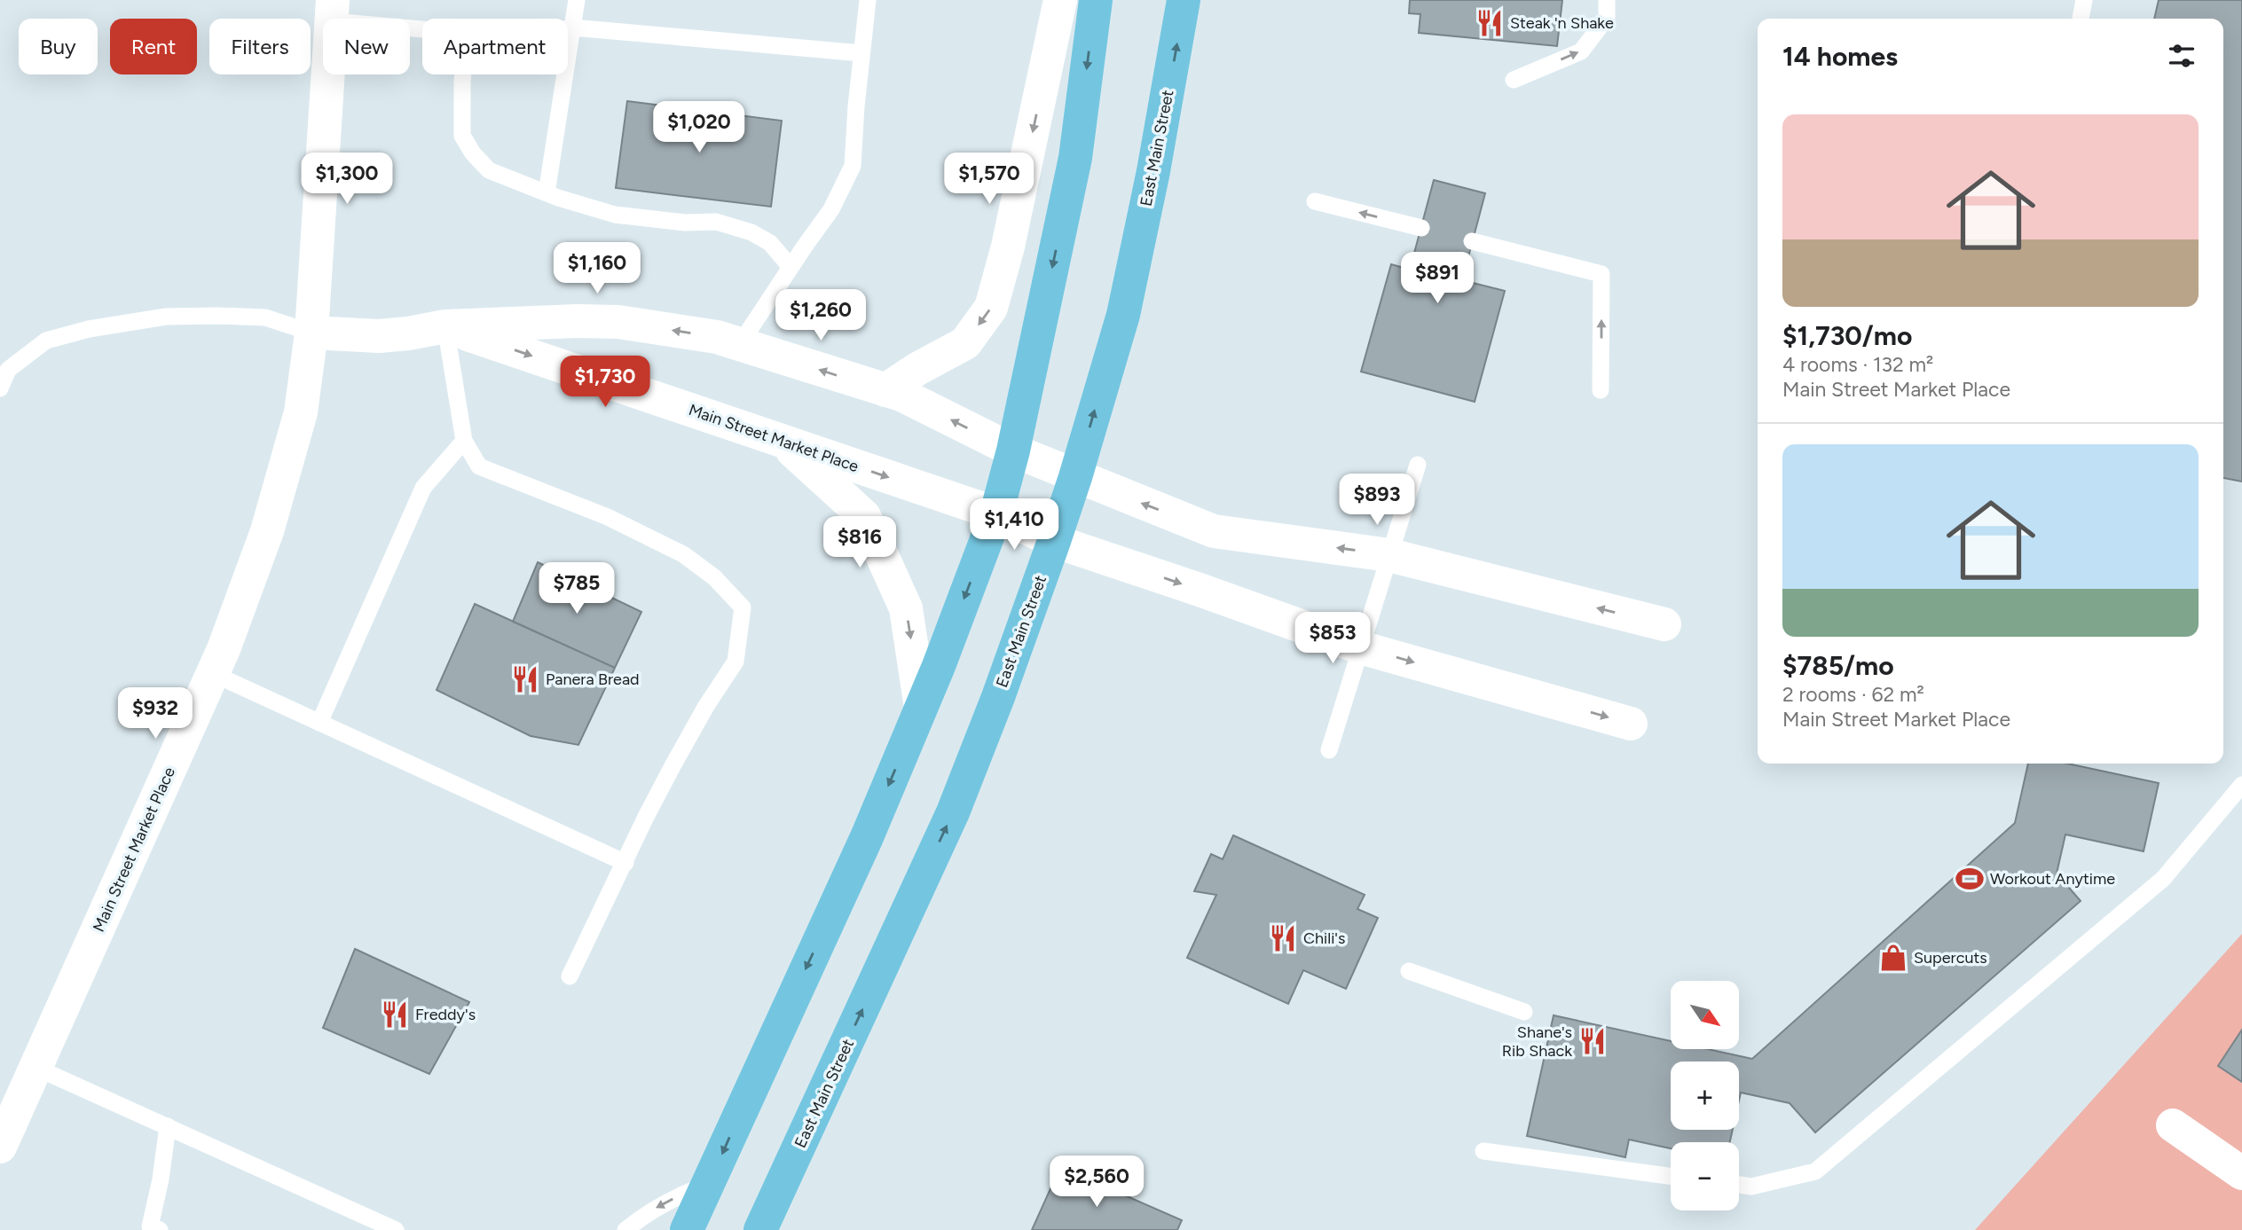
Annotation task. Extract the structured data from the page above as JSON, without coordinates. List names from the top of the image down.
{
  "streets": {
    "main road": ["East Main Street"],
    "street": ["Main Street Market Place"]
  },
  "crossings": [
    ["East Main Street", "Main Street Market Place"]
  ],
  "places": {
    "restaurant": [
      "Steak 'n Shake",
      "Panera Bread",
      "Chili's",
      "Freddy's",
      "Shane's Rib Shack"
    ],
    "sports": ["Workout Anytime"],
    "shop": ["Supercuts"]
  },
  "north": "bottom right",
  "page": {
    "chip": [
      "Buy",
      "Rent",
      "Filters",
      "New",
      "Apartment"
    ],
    "heading": "14 homes",
    "list": [
      {
        "name": "$1,730/mo",
        "note": "4 rooms · 132 m² · Main Street Market Place"
      },
      {
        "name": "$785/mo",
        "note": "2 rooms · 62 m² · Main Street Market Place"
      }
    ],
    "price": [
      "$1,020",
      "$1,300",
      "$1,570",
      "$1,160",
      "$891",
      "$1,260",
      "$1,730",
      "$893",
      "$1,410",
      "$816",
      "$785",
      "$853",
      "$932",
      "$2,560"
    ],
    "map_buttons": ["+", "−"]
  }
}
